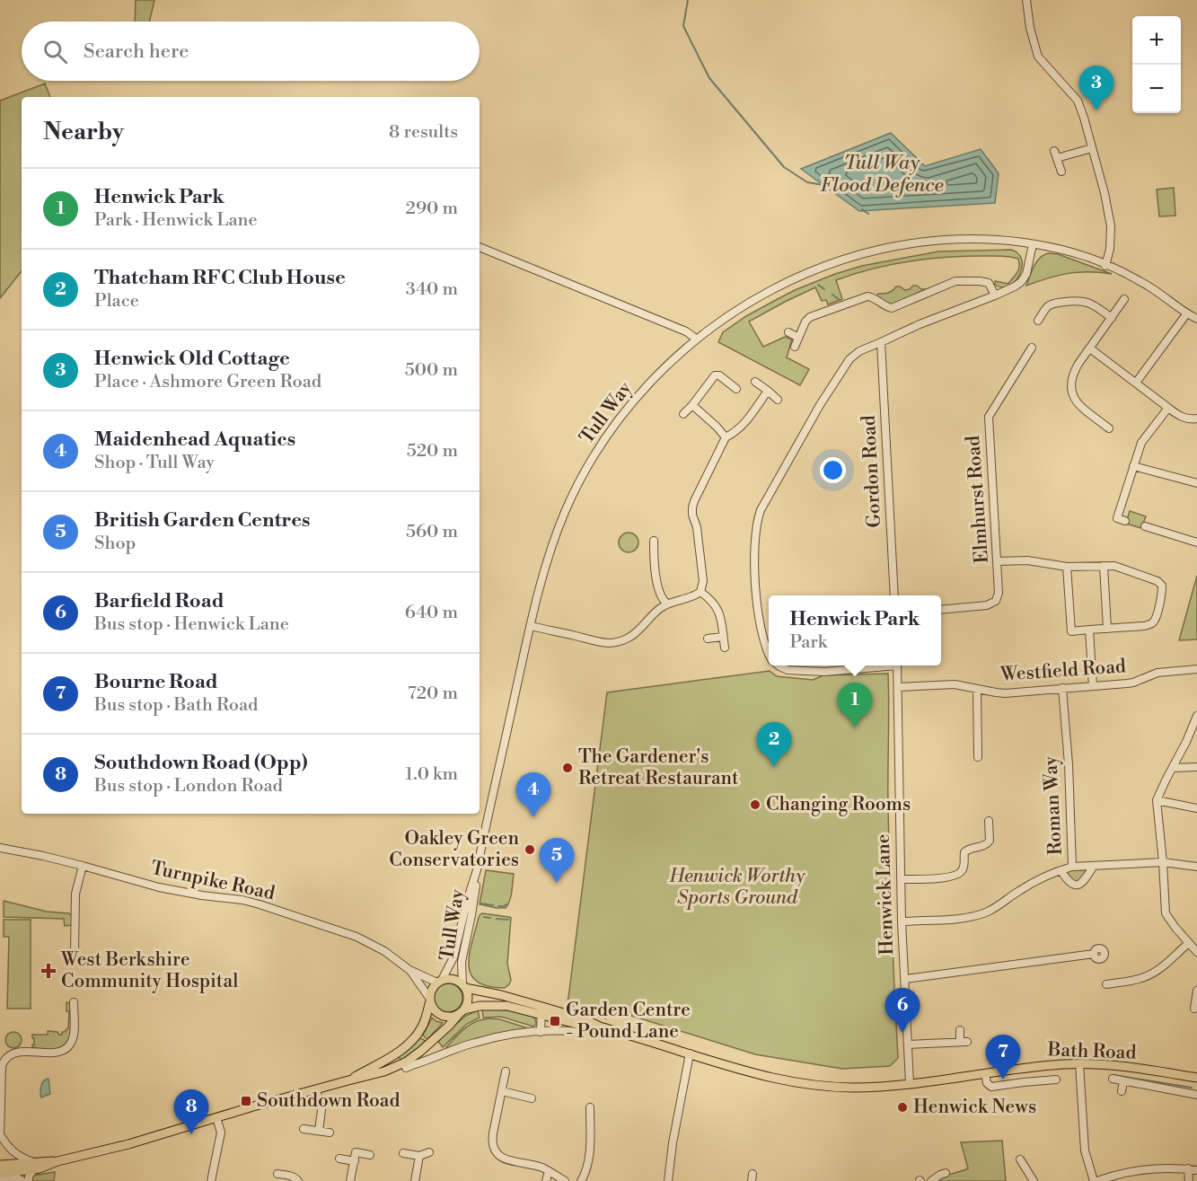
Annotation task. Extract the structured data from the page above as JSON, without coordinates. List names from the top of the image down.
{
  "streets": {
    "main road": ["Bath Road"],
    "street": [
      "Tull Way",
      "Gordon Road",
      "Elmhurst Road",
      "Westfield Road",
      "Roman Way",
      "Turnpike Road",
      "Henwick Lane"
    ]
  },
  "crossings": [
    ["Tull Way", "Turnpike Road"],
    ["Westfield Road", "Roman Way"],
    ["Westfield Road", "Henwick Lane"],
    ["Roman Way", "Henwick Lane"],
    ["Henwick Lane", "Bath Road"]
  ],
  "water": ["Tull Way Flood Defence"],
  "parks": ["Henwick Worthy Sports Ground"],
  "places": {
    "other": [
      "The Gardener's Retreat Restaurant",
      "Changing Rooms",
      "Oakley Green Conservatories",
      "Henwick News"
    ],
    "health": ["West Berkshire Community Hospital"],
    "transit": ["Garden Centre - Pound Lane", "Southdown Road"]
  },
  "page": {
    "map_buttons": ["+", "−"],
    "search": "Search here",
    "pins": [
      "3",
      "1",
      "2",
      "4",
      "5",
      "6",
      "7",
      "8"
    ],
    "heading": ["Nearby", "8 results"],
    "list": [
      {
        "mark": "1",
        "name": "Henwick Park",
        "note": "Park · Henwick Lane",
        "value": "290 m"
      },
      {
        "mark": "2",
        "name": "Thatcham RFC Club House",
        "note": "Place",
        "value": "340 m"
      },
      {
        "mark": "3",
        "name": "Henwick Old Cottage",
        "note": "Place · Ashmore Green Road",
        "value": "500 m"
      },
      {
        "mark": "4",
        "name": "Maidenhead Aquatics",
        "note": "Shop · Tull Way",
        "value": "520 m"
      },
      {
        "mark": "5",
        "name": "British Garden Centres",
        "note": "Shop",
        "value": "560 m"
      },
      {
        "mark": "6",
        "name": "Barfield Road",
        "note": "Bus stop · Henwick Lane",
        "value": "640 m"
      },
      {
        "mark": "7",
        "name": "Bourne Road",
        "note": "Bus stop · Bath Road",
        "value": "720 m"
      },
      {
        "mark": "8",
        "name": "Southdown Road (Opp)",
        "note": "Bus stop · London Road",
        "value": "1.0 km"
      }
    ],
    "popup": ["Henwick Park", "Park"]
  }
}
